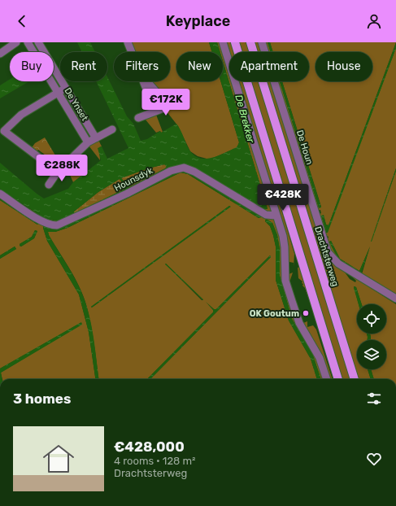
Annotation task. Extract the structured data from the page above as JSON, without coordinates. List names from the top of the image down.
{
  "streets": {
    "main road": ["Drachtsterweg"],
    "street": ["De Ynset", "De Houn", "Hounsdyk"]
  },
  "water": ["De Brekker"],
  "places": ["OK Goutum"],
  "page": {
    "header": "Keyplace",
    "chip": [
      "Buy",
      "Rent",
      "Filters",
      "New",
      "Apartment",
      "House"
    ],
    "price": ["€172K", "€288K", "€428K"],
    "heading": "3 homes",
    "list": [
      {
        "name": "€428,000",
        "note": "4 rooms · 128 m² · Drachtsterweg"
      }
    ]
  }
}
